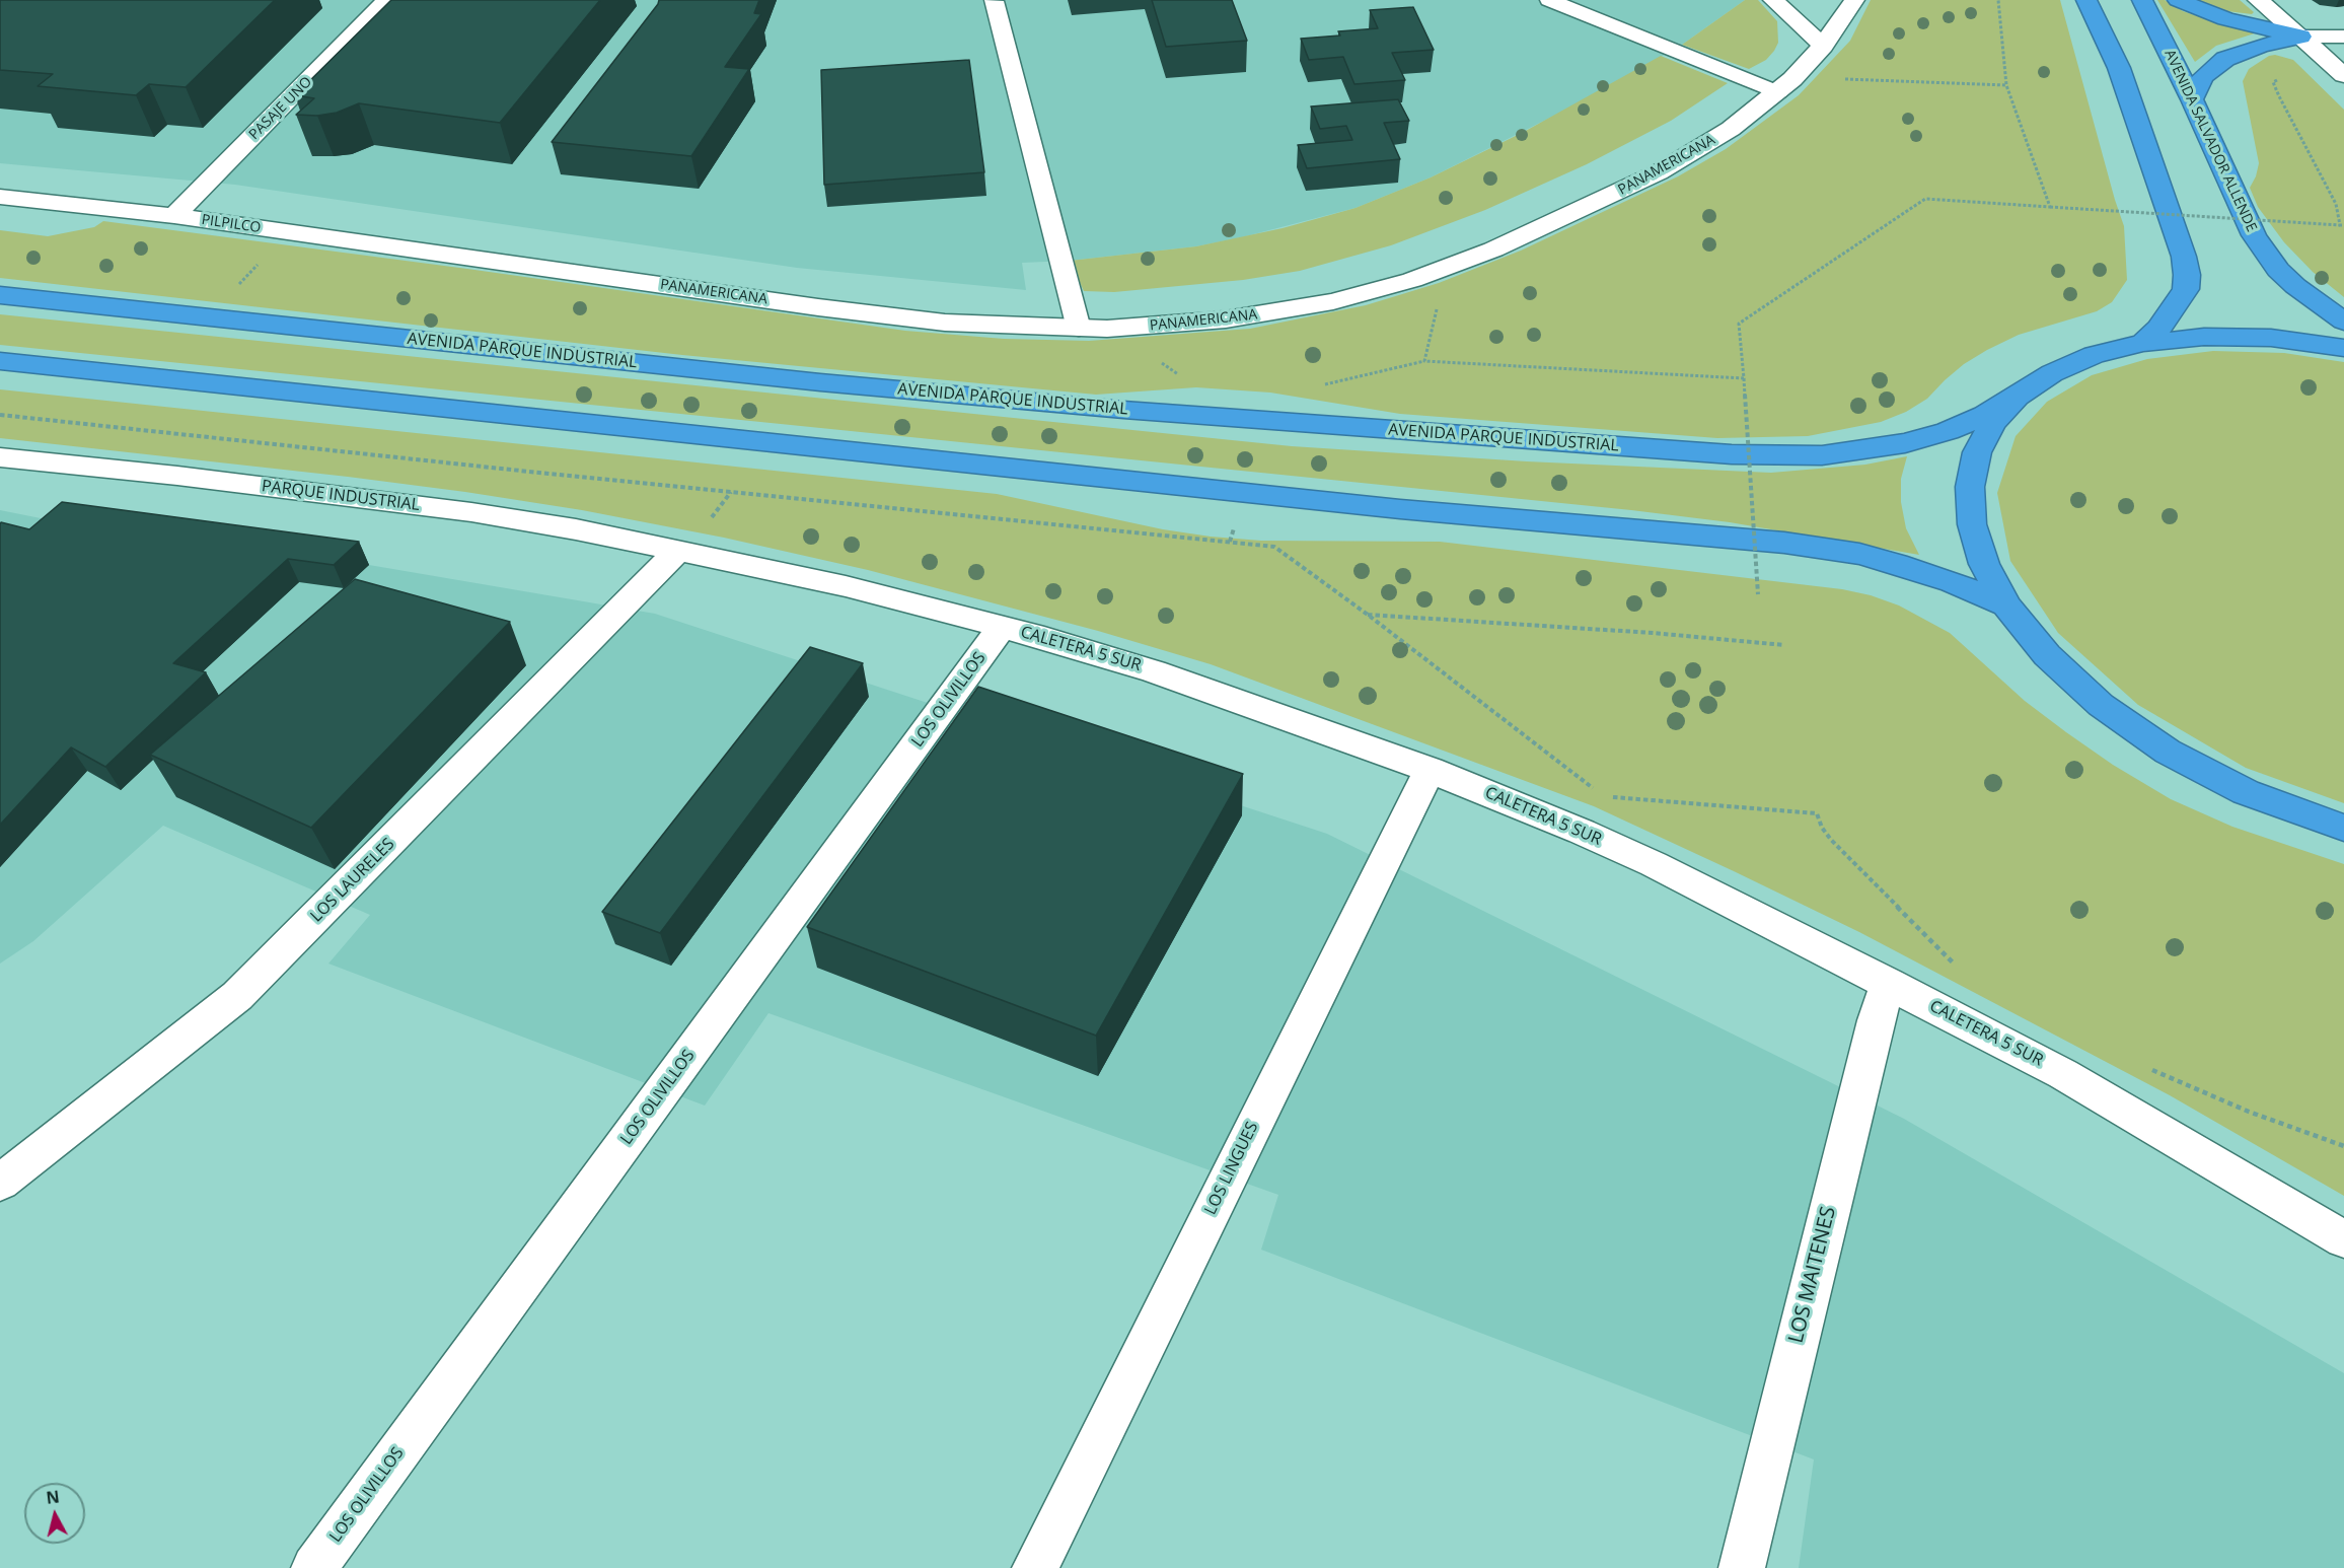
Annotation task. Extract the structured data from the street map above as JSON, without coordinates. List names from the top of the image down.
{
  "streets": {
    "highway": ["AVENIDA SALVADOR ALLENDE", "AVENIDA PARQUE INDUSTRIAL"],
    "street": [
      "PASAJE UNO",
      "PANAMERICANA",
      "PILPILCO",
      "PARQUE INDUSTRIAL",
      "CALETERA 5 SUR",
      "LOS OLIVILLOS",
      "LOS LAURELES",
      "LOS LINGUES",
      "LOS MAITENES"
    ]
  },
  "crossings": [
    ["PASAJE UNO", "PILPILCO"],
    ["PANAMERICANA", "PILPILCO"],
    ["PARQUE INDUSTRIAL", "CALETERA 5 SUR"],
    ["PARQUE INDUSTRIAL", "LOS LAURELES"],
    ["CALETERA 5 SUR", "LOS OLIVILLOS"],
    ["CALETERA 5 SUR", "LOS LAURELES"],
    ["CALETERA 5 SUR", "LOS LINGUES"],
    ["CALETERA 5 SUR", "LOS MAITENES"]
  ],
  "north": "top"
}
